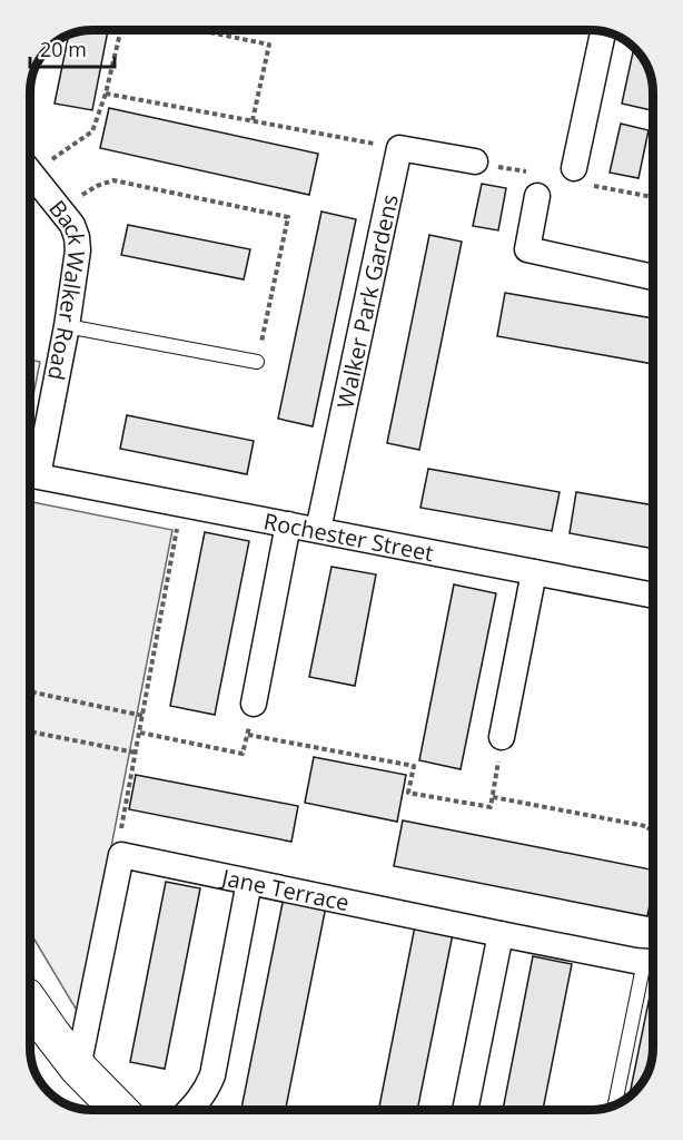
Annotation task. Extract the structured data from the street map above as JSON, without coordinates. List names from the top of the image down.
{
  "streets": {
    "street": [
      "Back Walker Road",
      "Walker Park Gardens",
      "Rochester Street",
      "Jane Terrace"
    ]
  },
  "crossings": [
    ["Back Walker Road", "Rochester Street"],
    ["Walker Park Gardens", "Rochester Street"]
  ],
  "scale_bar": "20 m"
}
